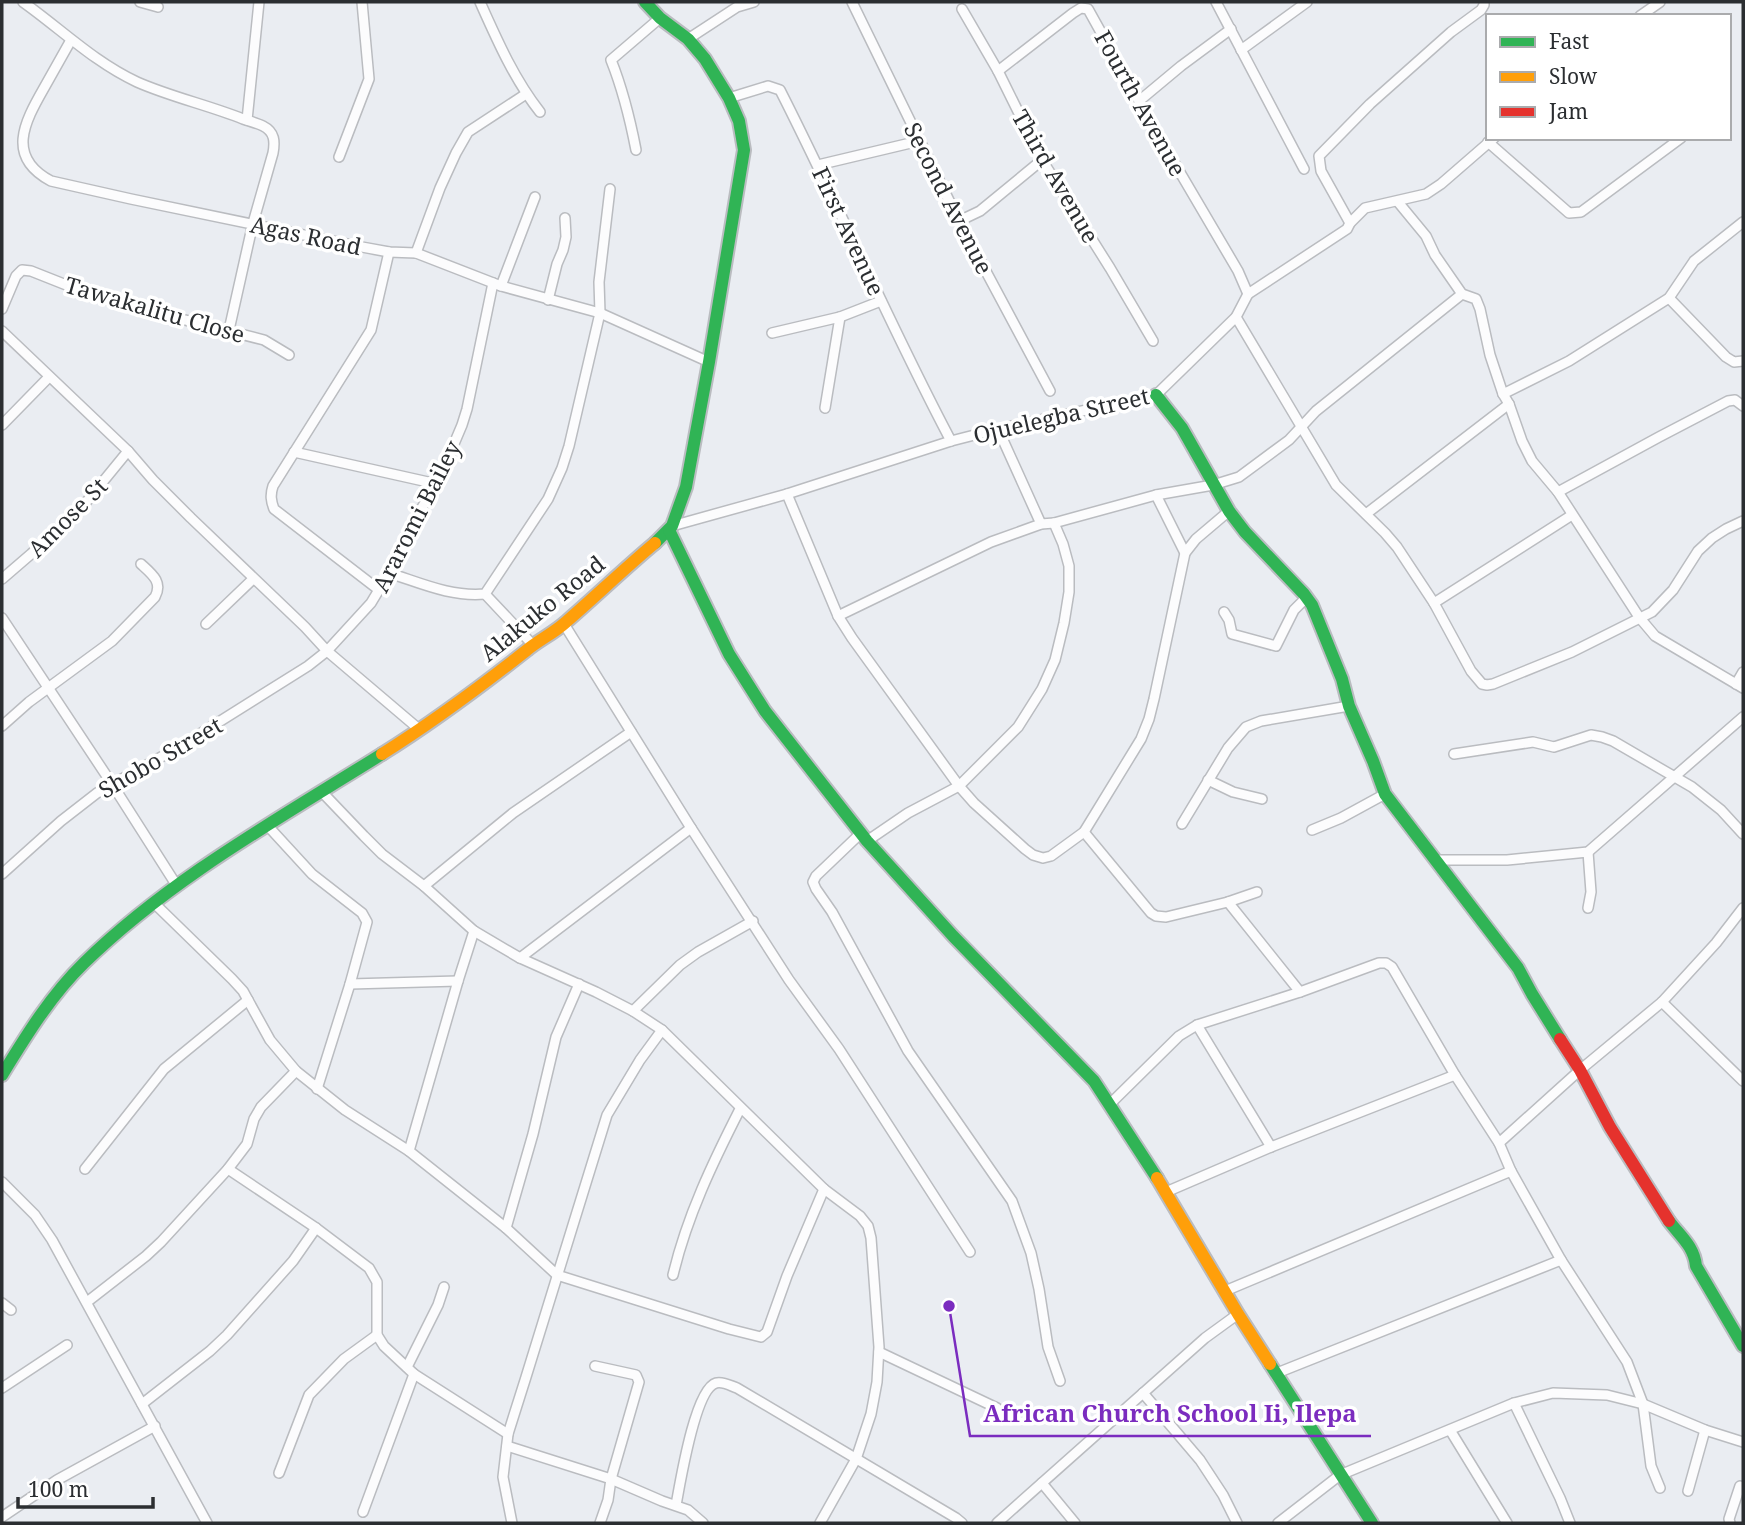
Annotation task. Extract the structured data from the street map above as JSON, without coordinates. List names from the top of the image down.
{
  "streets": {
    "street": [
      "Fourth Avenue",
      "Third Avenue",
      "Second Avenue",
      "First Avenue",
      "Agas Road",
      "Tawakalitu Close",
      "Ojuelegba Street",
      "Araromi Bailey",
      "Amose St",
      "Alakuko Road",
      "Shobo Street"
    ]
  },
  "crossings": [
    ["Fourth Avenue", "Third Avenue"],
    ["Fourth Avenue", "Ojuelegba Street"],
    ["First Avenue", "Ojuelegba Street"],
    ["First Avenue", "Alakuko Road"],
    ["Agas Road", "Araromi Bailey"],
    ["Agas Road", "Alakuko Road"],
    ["Ojuelegba Street", "Alakuko Road"],
    ["Araromi Bailey", "Shobo Street"]
  ],
  "places": ["African Church School Ii, Ilepa"],
  "legend": ["Fast", "Slow", "Jam"],
  "scale_bar": "100 m"
}
